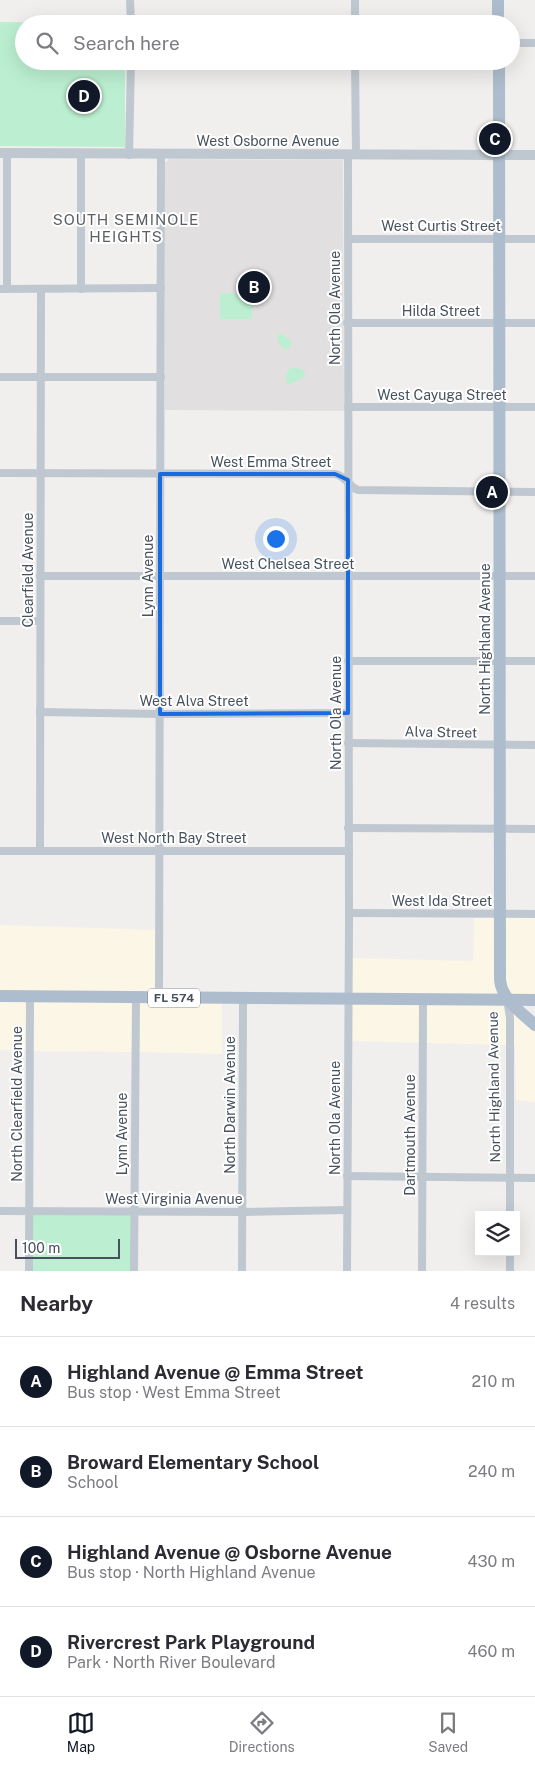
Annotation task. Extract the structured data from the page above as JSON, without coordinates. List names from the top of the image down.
{
  "streets": {
    "main road": ["North Highland Avenue", "FL 574"],
    "street": [
      "West Osborne Avenue",
      "West Curtis Street",
      "North Ola Avenue",
      "Hilda Street",
      "West Cayuga Street",
      "West Emma Street",
      "West Chelsea Street",
      "Clearfield Avenue",
      "Lynn Avenue",
      "West Alva Street",
      "Alva Street",
      "West North Bay Street",
      "West Ida Street",
      "North Clearfield Avenue",
      "North Darwin Avenue",
      "Dartmouth Avenue",
      "West Virginia Avenue"
    ]
  },
  "crossings": [
    ["West Osborne Avenue", "North Ola Avenue"],
    ["West Osborne Avenue", "Lynn Avenue"],
    ["West Osborne Avenue", "North Highland Avenue"],
    ["West Curtis Street", "North Ola Avenue"],
    ["West Curtis Street", "North Highland Avenue"],
    ["North Ola Avenue", "Hilda Street"],
    ["North Ola Avenue", "West Cayuga Street"],
    ["North Ola Avenue", "West Emma Street"],
    ["North Ola Avenue", "West Chelsea Street"],
    ["North Ola Avenue", "West Alva Street"],
    ["North Ola Avenue", "Alva Street"],
    ["North Ola Avenue", "West North Bay Street"],
    ["North Ola Avenue", "West Ida Street"],
    ["North Ola Avenue", "FL 574"],
    ["North Ola Avenue", "West Virginia Avenue"],
    ["Hilda Street", "North Highland Avenue"],
    ["West Cayuga Street", "North Highland Avenue"],
    ["West Emma Street", "Clearfield Avenue"],
    ["West Emma Street", "Lynn Avenue"],
    ["West Emma Street", "North Highland Avenue"],
    ["West Chelsea Street", "Clearfield Avenue"],
    ["West Chelsea Street", "Lynn Avenue"],
    ["West Chelsea Street", "North Highland Avenue"],
    ["Clearfield Avenue", "West Alva Street"],
    ["Clearfield Avenue", "West North Bay Street"],
    ["Lynn Avenue", "West Alva Street"],
    ["Lynn Avenue", "West North Bay Street"],
    ["Lynn Avenue", "FL 574"],
    ["Lynn Avenue", "West Virginia Avenue"],
    ["North Highland Avenue", "Alva Street"],
    ["North Highland Avenue", "West Ida Street"],
    ["North Highland Avenue", "FL 574"],
    ["FL 574", "North Clearfield Avenue"],
    ["FL 574", "North Darwin Avenue"],
    ["FL 574", "Dartmouth Avenue"],
    ["North Clearfield Avenue", "West Virginia Avenue"],
    ["North Darwin Avenue", "West Virginia Avenue"]
  ],
  "districts": ["SOUTH SEMINOLE HEIGHTS"],
  "scale_bar": "100 m",
  "page": {
    "search": "Search here",
    "pins": [
      "D",
      "C",
      "B",
      "A"
    ],
    "scale": "100 m",
    "heading": ["Nearby", "4 results"],
    "list": [
      {
        "mark": "A",
        "name": "Highland Avenue @ Emma Street",
        "note": "Bus stop · West Emma Street",
        "value": "210 m"
      },
      {
        "mark": "B",
        "name": "Broward Elementary School",
        "note": "School",
        "value": "240 m"
      },
      {
        "mark": "C",
        "name": "Highland Avenue @ Osborne Avenue",
        "note": "Bus stop · North Highland Avenue",
        "value": "430 m"
      },
      {
        "mark": "D",
        "name": "Rivercrest Park Playground",
        "note": "Park · North River Boulevard",
        "value": "460 m"
      }
    ],
    "nav": ["Map", "Directions", "Saved"]
  }
}
